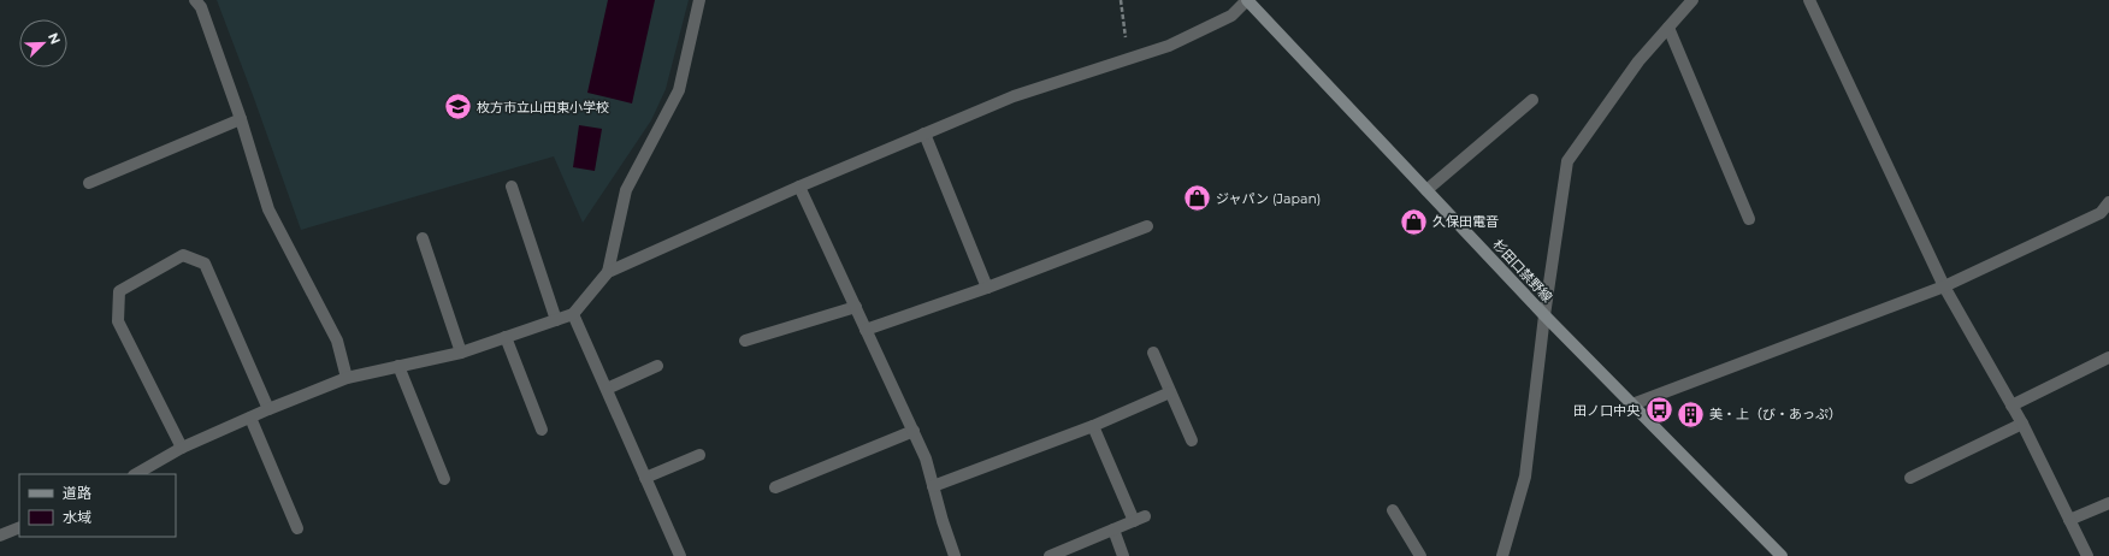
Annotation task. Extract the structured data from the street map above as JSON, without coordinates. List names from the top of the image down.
{
  "streets": {
    "main road": ["杉田口禁野線"]
  },
  "places": {
    "school or university": ["枚方市立山田東小学校"],
    "shop": ["ジャパン (Japan)", "久保田電音"],
    "bus stop": ["田ノ口中央"],
    "building": ["美・上（び・あっぷ）"]
  },
  "legend": ["道路", "水域"],
  "north": "top right"
}
